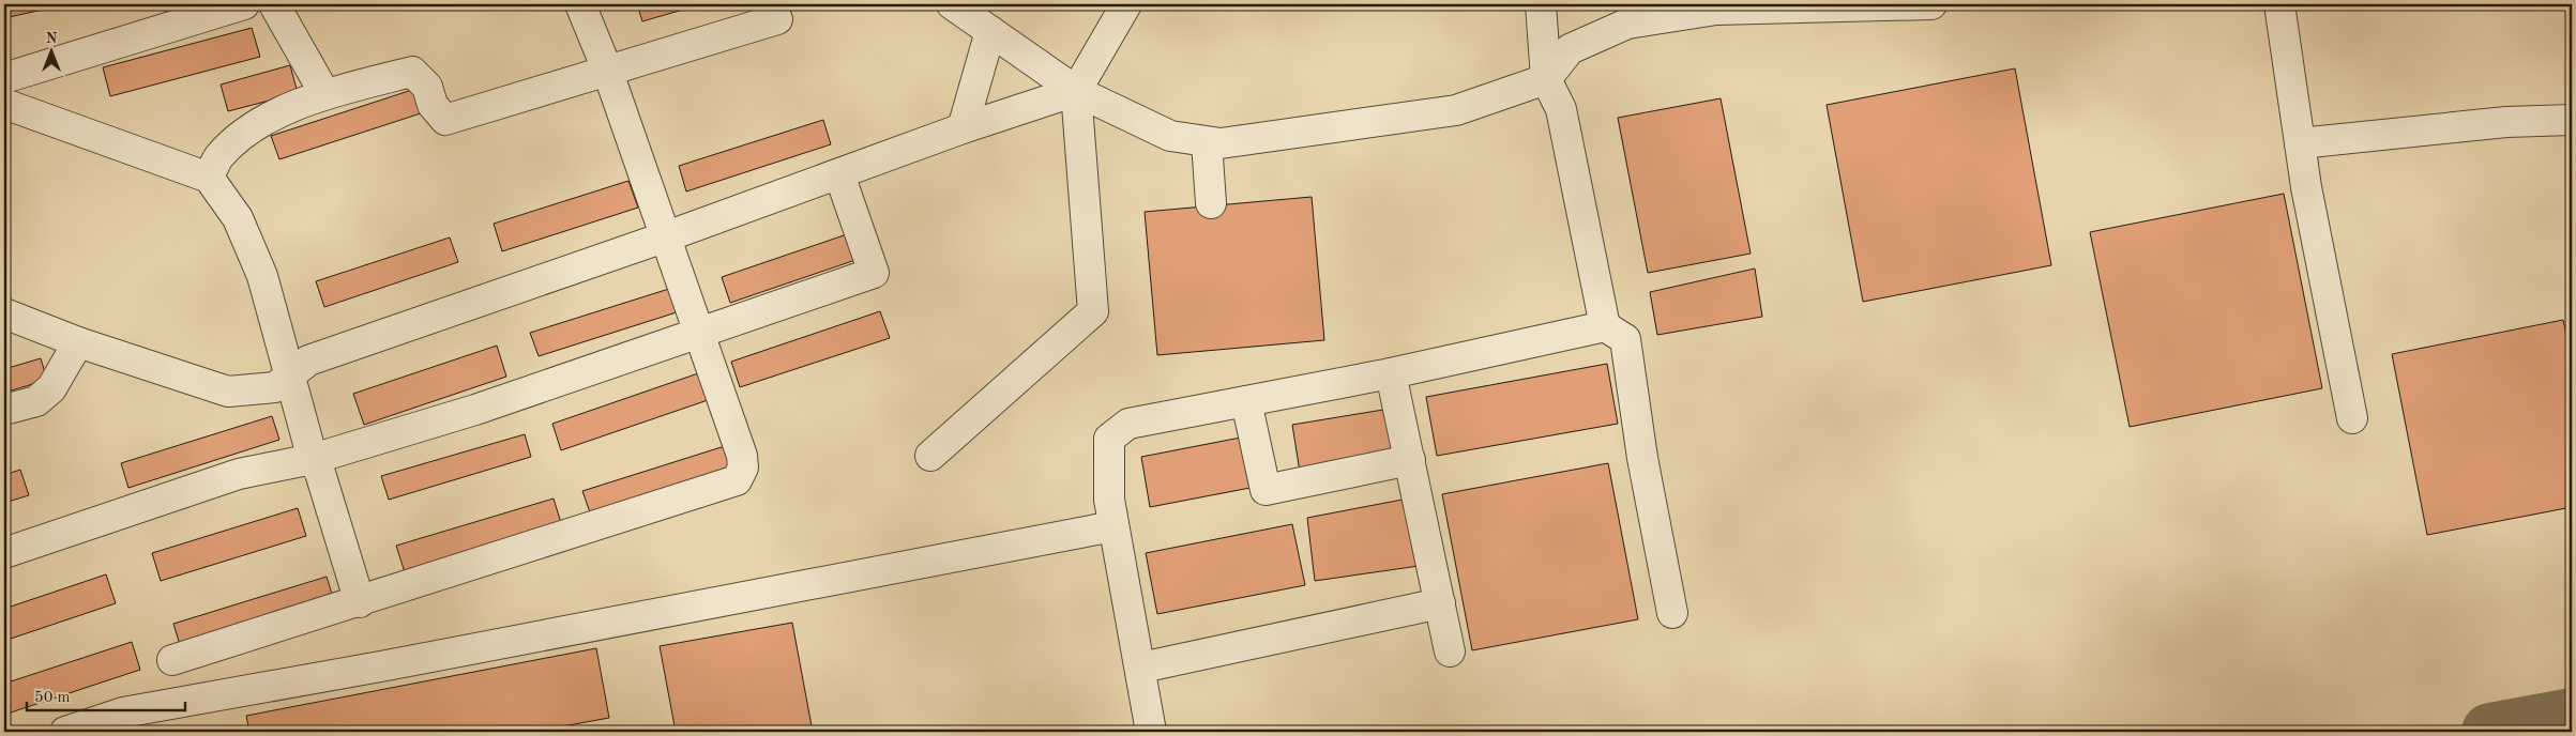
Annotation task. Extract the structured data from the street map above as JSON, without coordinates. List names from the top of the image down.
{
  "scale_bar": "50 m",
  "north": "top"
}
